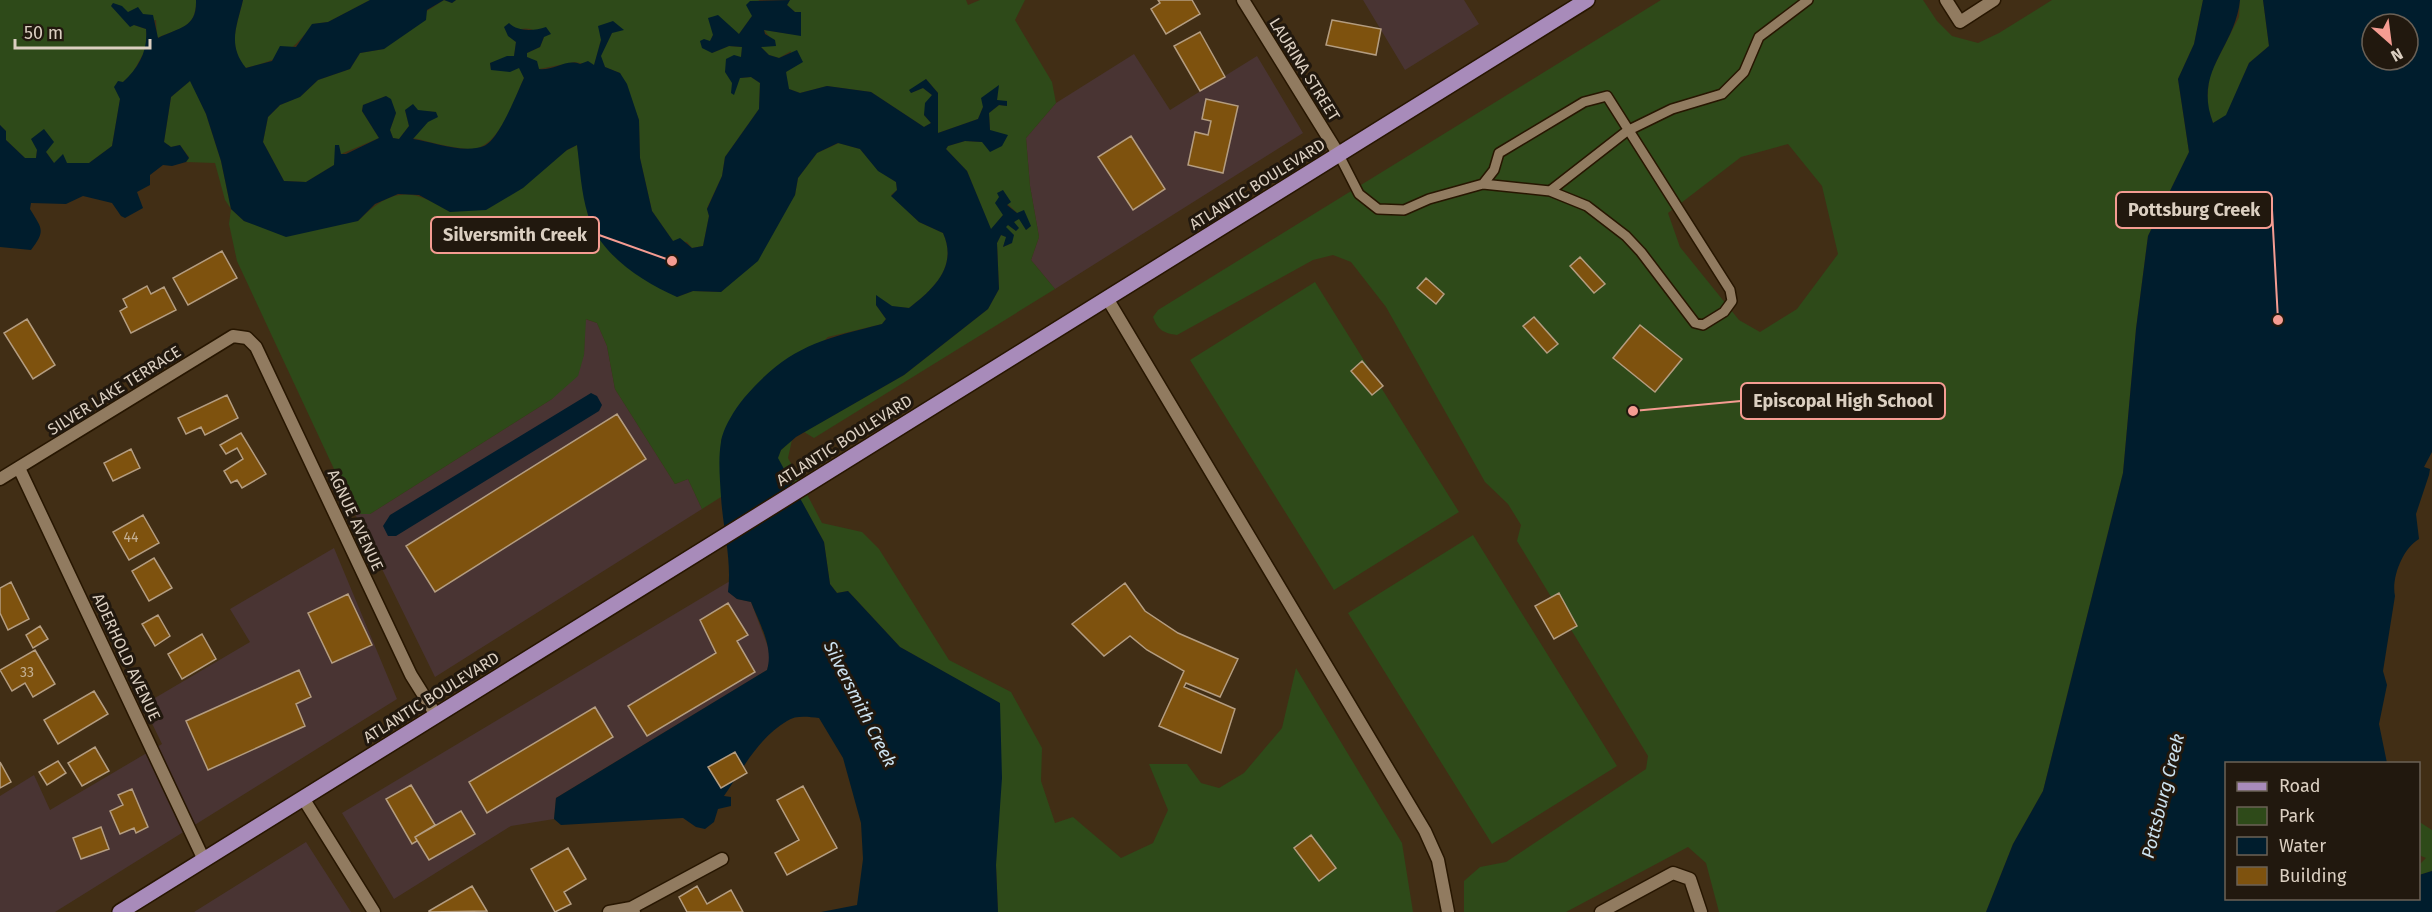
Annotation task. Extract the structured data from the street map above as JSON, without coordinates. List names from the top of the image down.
{
  "streets": {
    "main road": ["ATLANTIC BOULEVARD"],
    "street": [
      "LAURINA STREET",
      "SILVER LAKE TERRACE",
      "AGNUE AVENUE",
      "ADERHOLD AVENUE"
    ]
  },
  "crossings": [
    ["LAURINA STREET", "ATLANTIC BOULEVARD"],
    ["ATLANTIC BOULEVARD", "AGNUE AVENUE"],
    ["ATLANTIC BOULEVARD", "ADERHOLD AVENUE"],
    ["SILVER LAKE TERRACE", "AGNUE AVENUE"],
    ["SILVER LAKE TERRACE", "ADERHOLD AVENUE"]
  ],
  "water": ["Silversmith Creek", "Pottsburg Creek"],
  "places": ["Silversmith Creek", "Pottsburg Creek", "Episcopal High School"],
  "house_numbers": ["44", "33"],
  "legend": [
    "Road",
    "Park",
    "Water",
    "Building"
  ],
  "scale_bar": "50 m",
  "north": "bottom right"
}
